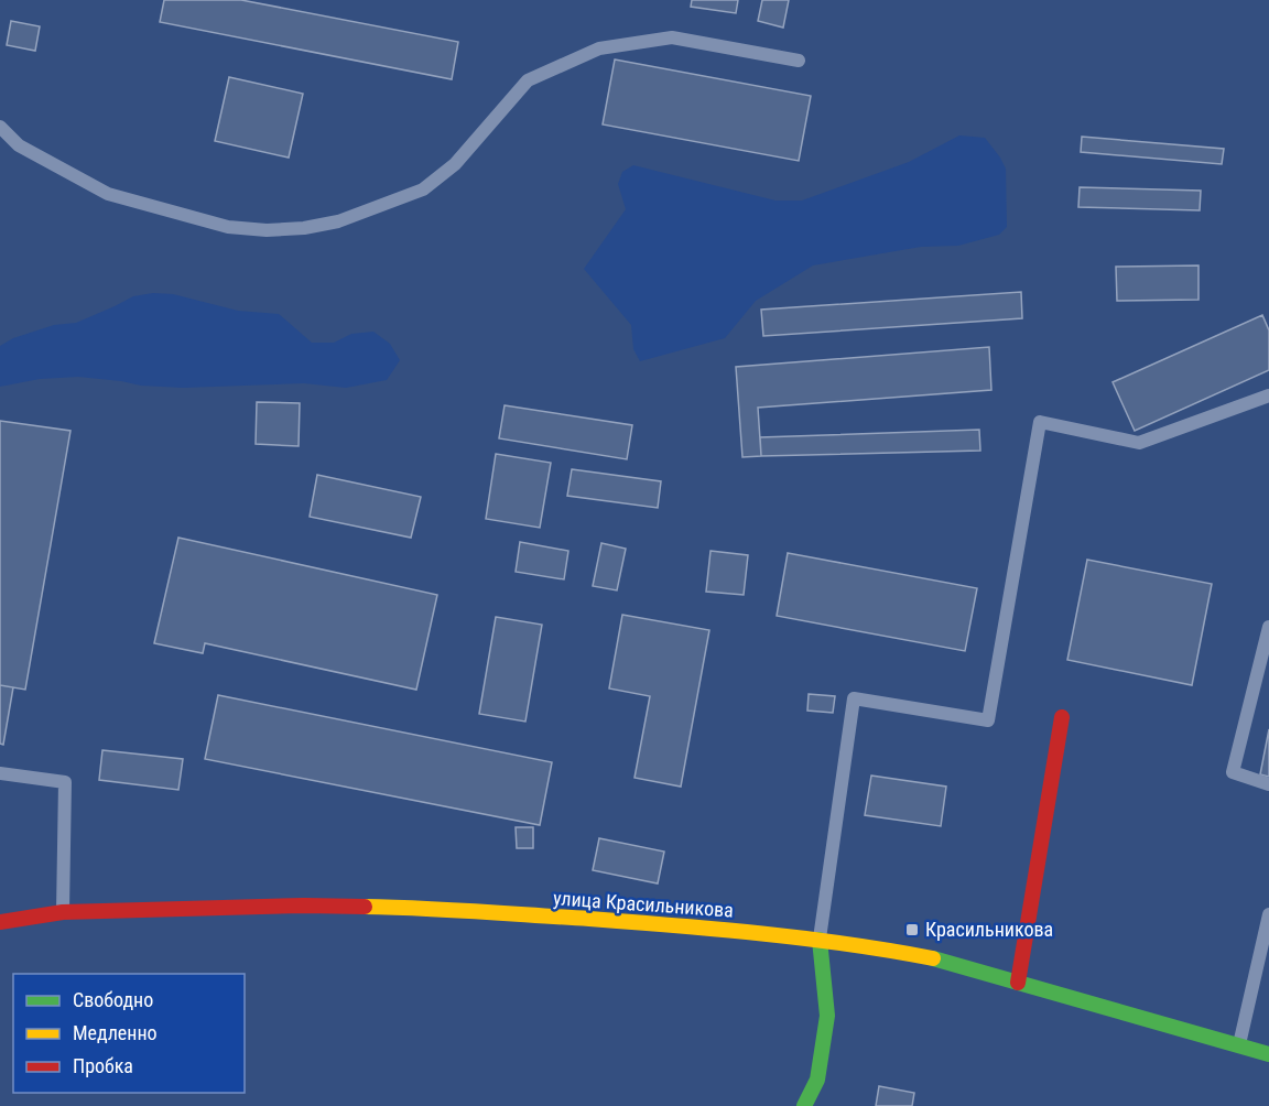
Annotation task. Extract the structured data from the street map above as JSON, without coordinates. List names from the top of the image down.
{
  "streets": {
    "main road": ["улица Красильникова"]
  },
  "places": {
    "transit": ["Красильникова"]
  },
  "legend": ["Свободно", "Медленно", "Пробка"]
}
